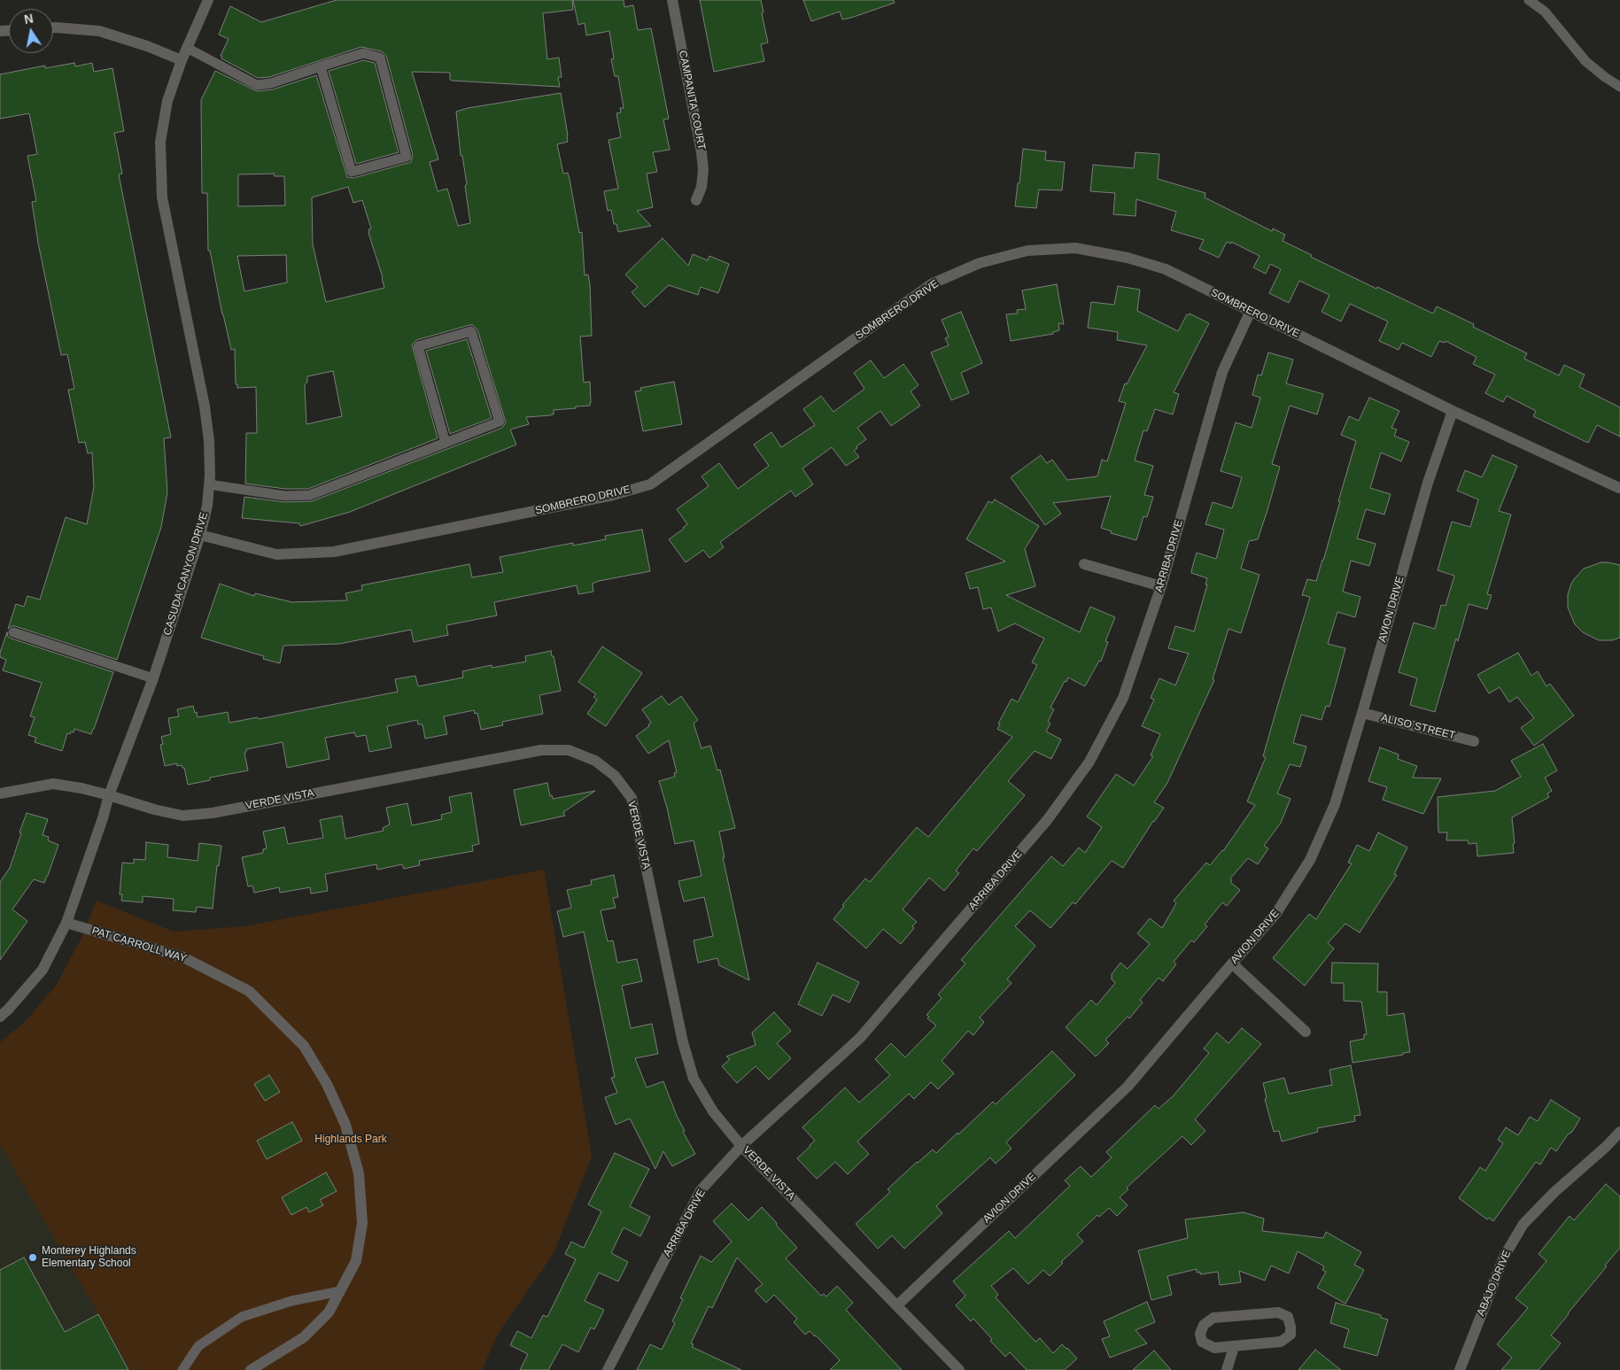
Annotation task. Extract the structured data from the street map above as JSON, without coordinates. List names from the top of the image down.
{
  "streets": {
    "street": [
      "CAMPANITA COURT",
      "SOMBRERO DRIVE",
      "ARRIBA DRIVE",
      "CASUDA CANYON DRIVE",
      "AVION DRIVE",
      "ALISO STREET",
      "VERDE VISTA",
      "PAT CARROLL WAY",
      "ABAJO DRIVE"
    ]
  },
  "crossings": [
    ["SOMBRERO DRIVE", "ARRIBA DRIVE"],
    ["SOMBRERO DRIVE", "CASUDA CANYON DRIVE"],
    ["SOMBRERO DRIVE", "AVION DRIVE"],
    ["ARRIBA DRIVE", "VERDE VISTA"],
    ["CASUDA CANYON DRIVE", "VERDE VISTA"],
    ["CASUDA CANYON DRIVE", "PAT CARROLL WAY"],
    ["AVION DRIVE", "ALISO STREET"],
    ["AVION DRIVE", "VERDE VISTA"]
  ],
  "parks": ["Highlands Park"],
  "places": ["Monterey Highlands Elementary School"],
  "north": "top"
}
